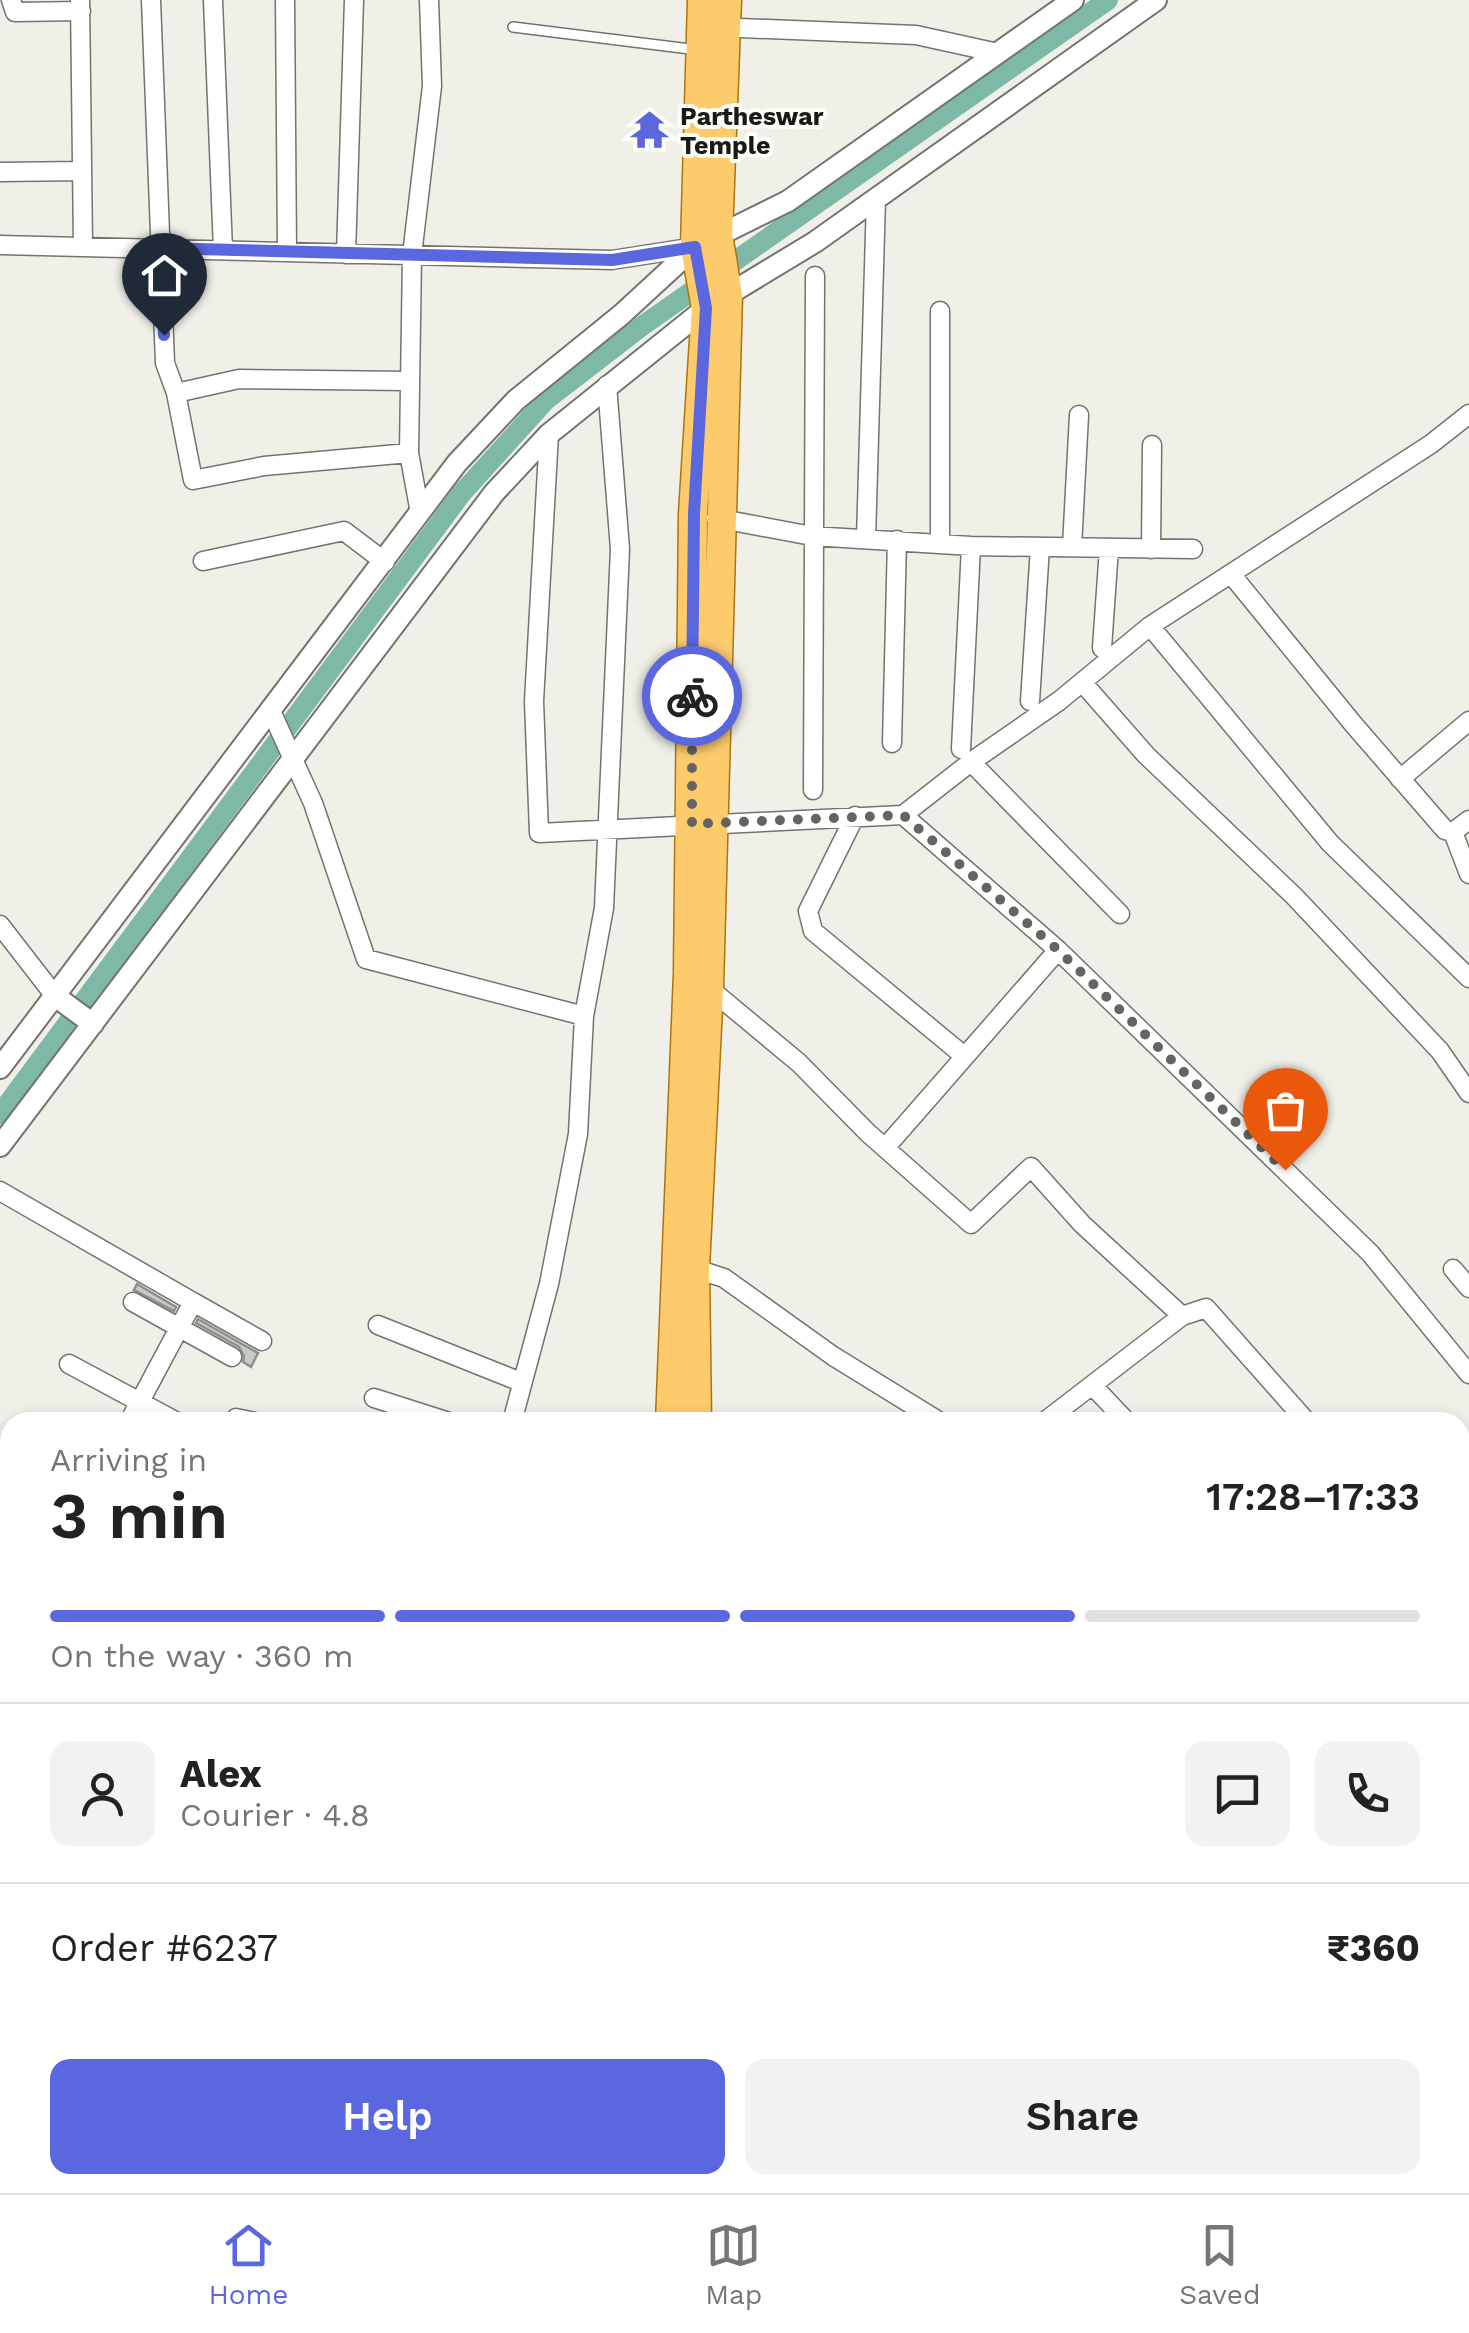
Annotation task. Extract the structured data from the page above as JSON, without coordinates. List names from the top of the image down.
{
  "places": {
    "temple": ["Partheswar Temple"]
  },
  "page": {
    "heading": ["3 min", "Arriving in", "17:28–17:33"],
    "panel": [
      "Alex",
      "Courier · 4.8",
      "Order #6237",
      "₹360"
    ],
    "bar": "On the way · 360 m",
    "buttons": ["Help", "Share"],
    "tabs": ["Home", "Map", "Saved"]
  }
}
